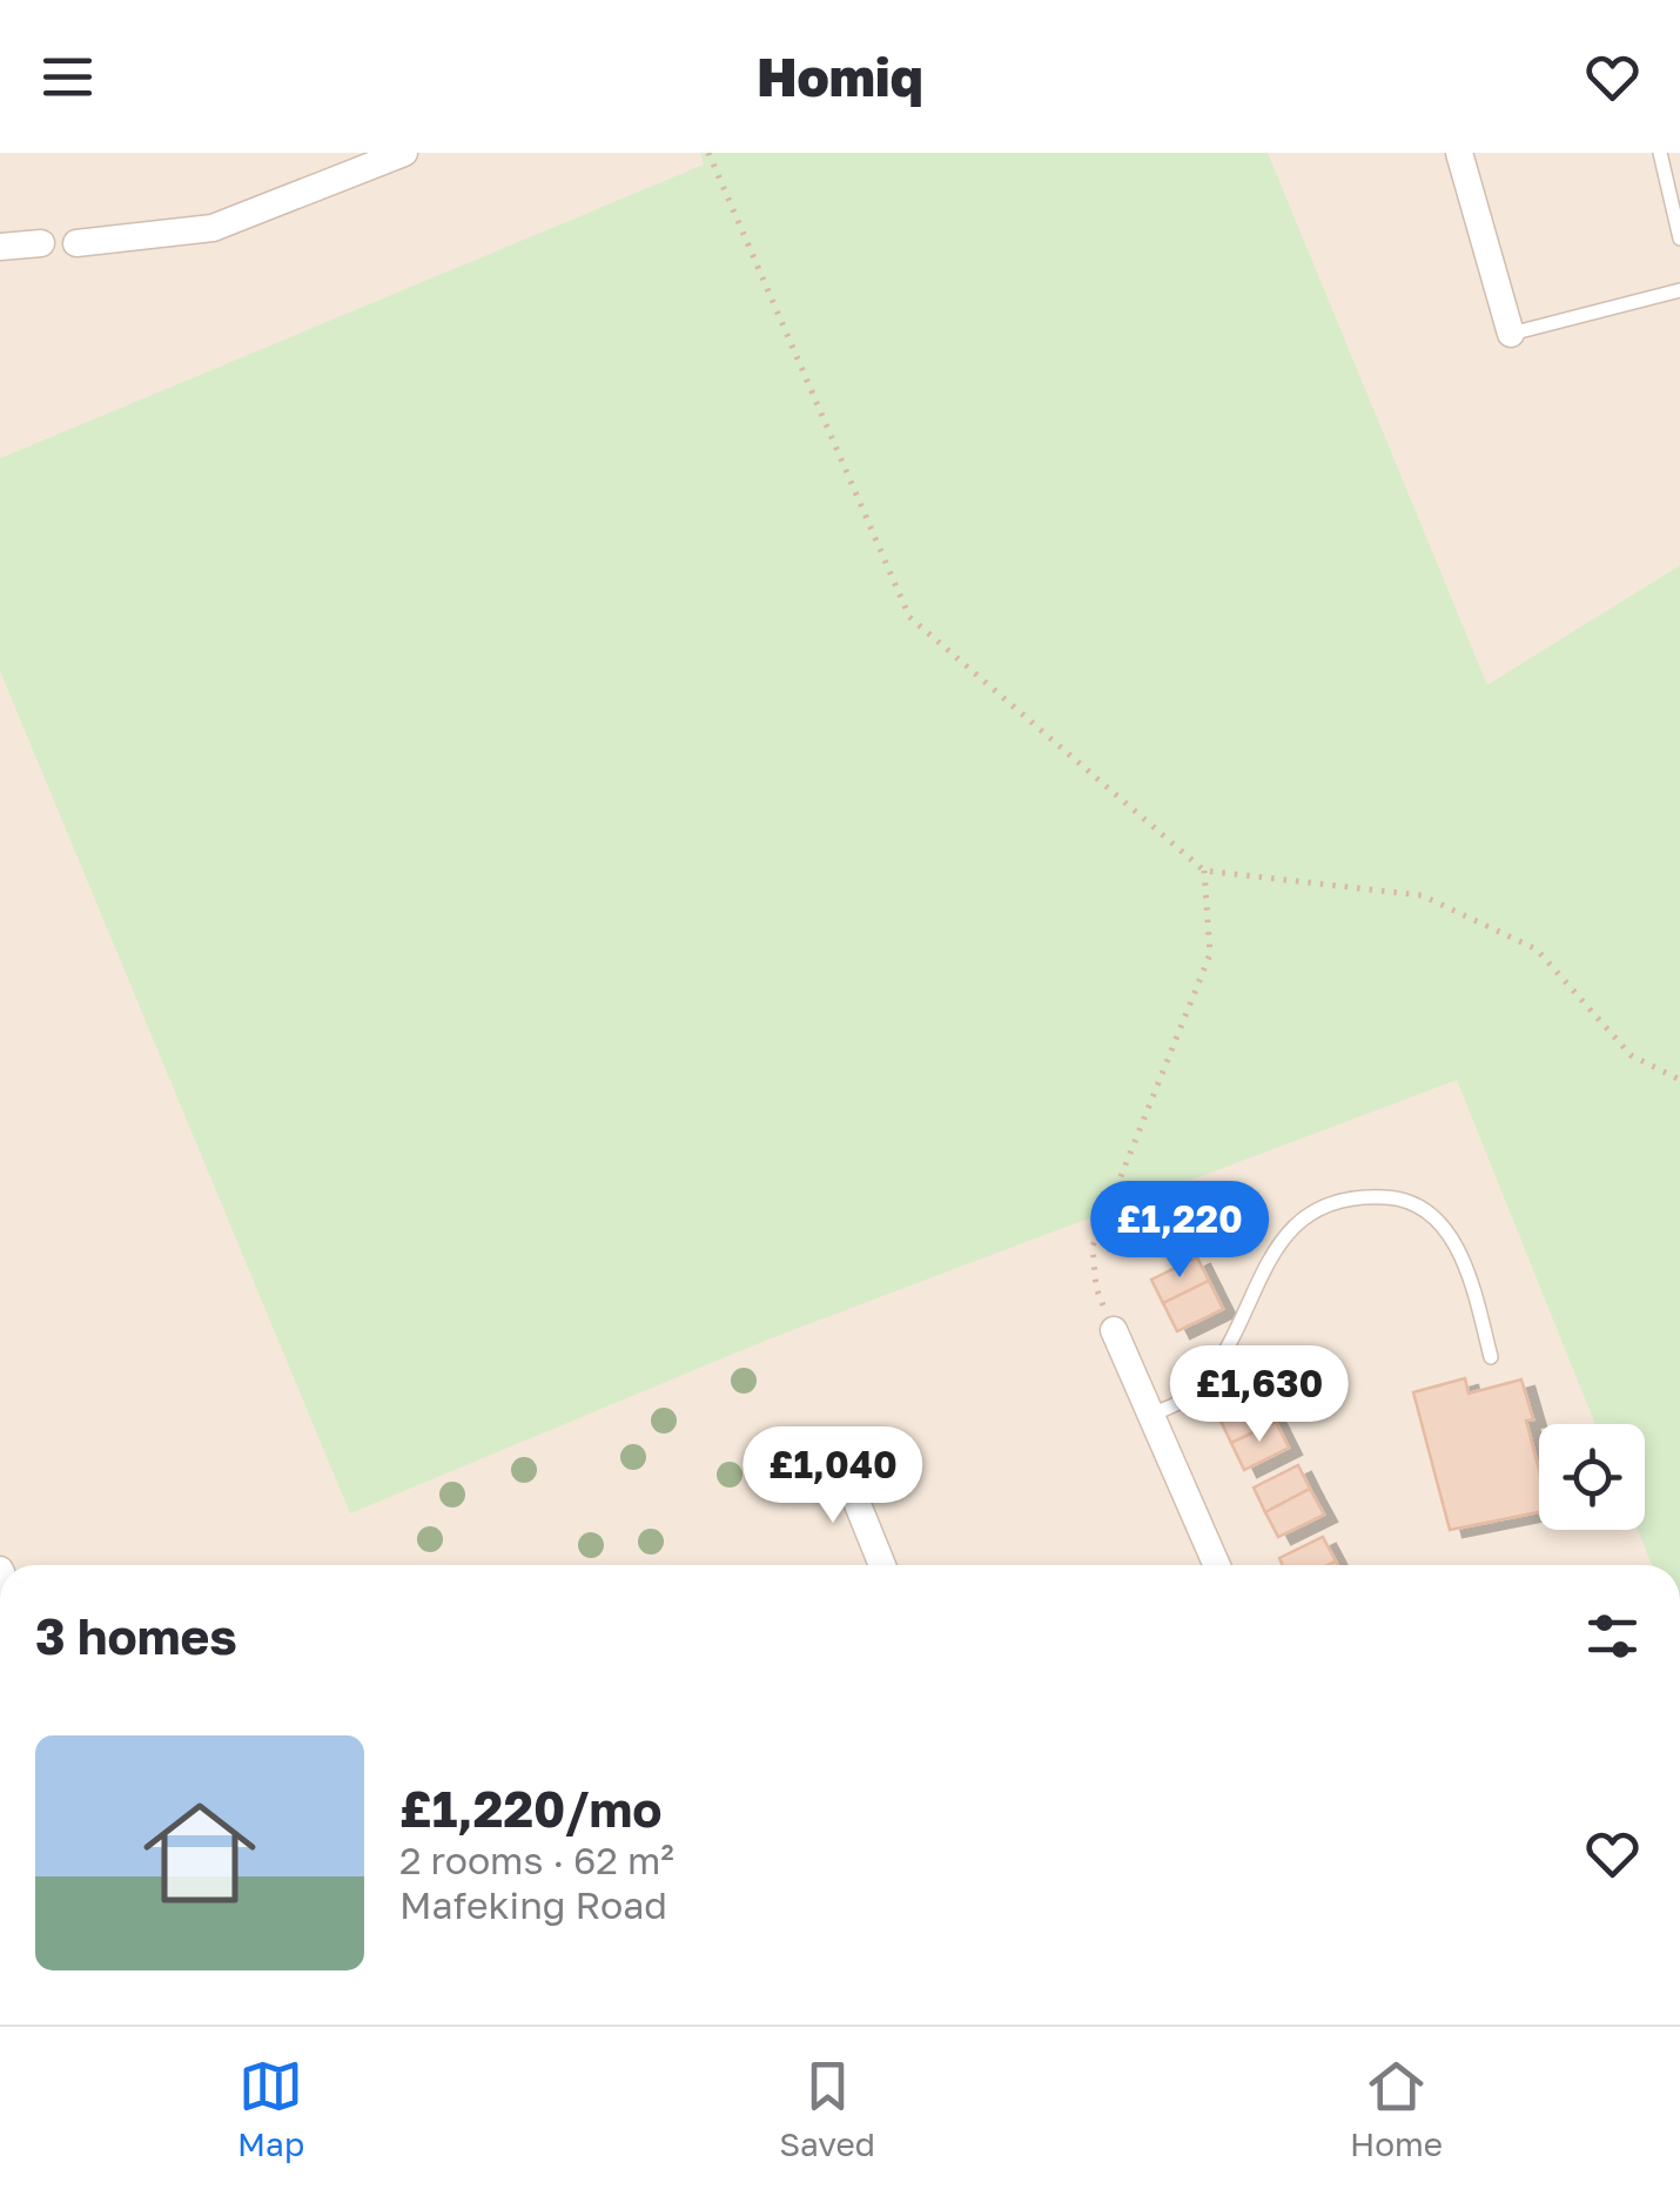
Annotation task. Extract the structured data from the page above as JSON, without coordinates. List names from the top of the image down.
{
  "page": {
    "header": "Homiq",
    "price": ["£1,220", "£1,630", "£1,040"],
    "heading": "3 homes",
    "list": [
      {
        "name": "£1,220/mo",
        "note": "2 rooms · 62 m² · Mafeking Road"
      }
    ],
    "tabs": ["Map", "Saved", "Home"]
  }
}
